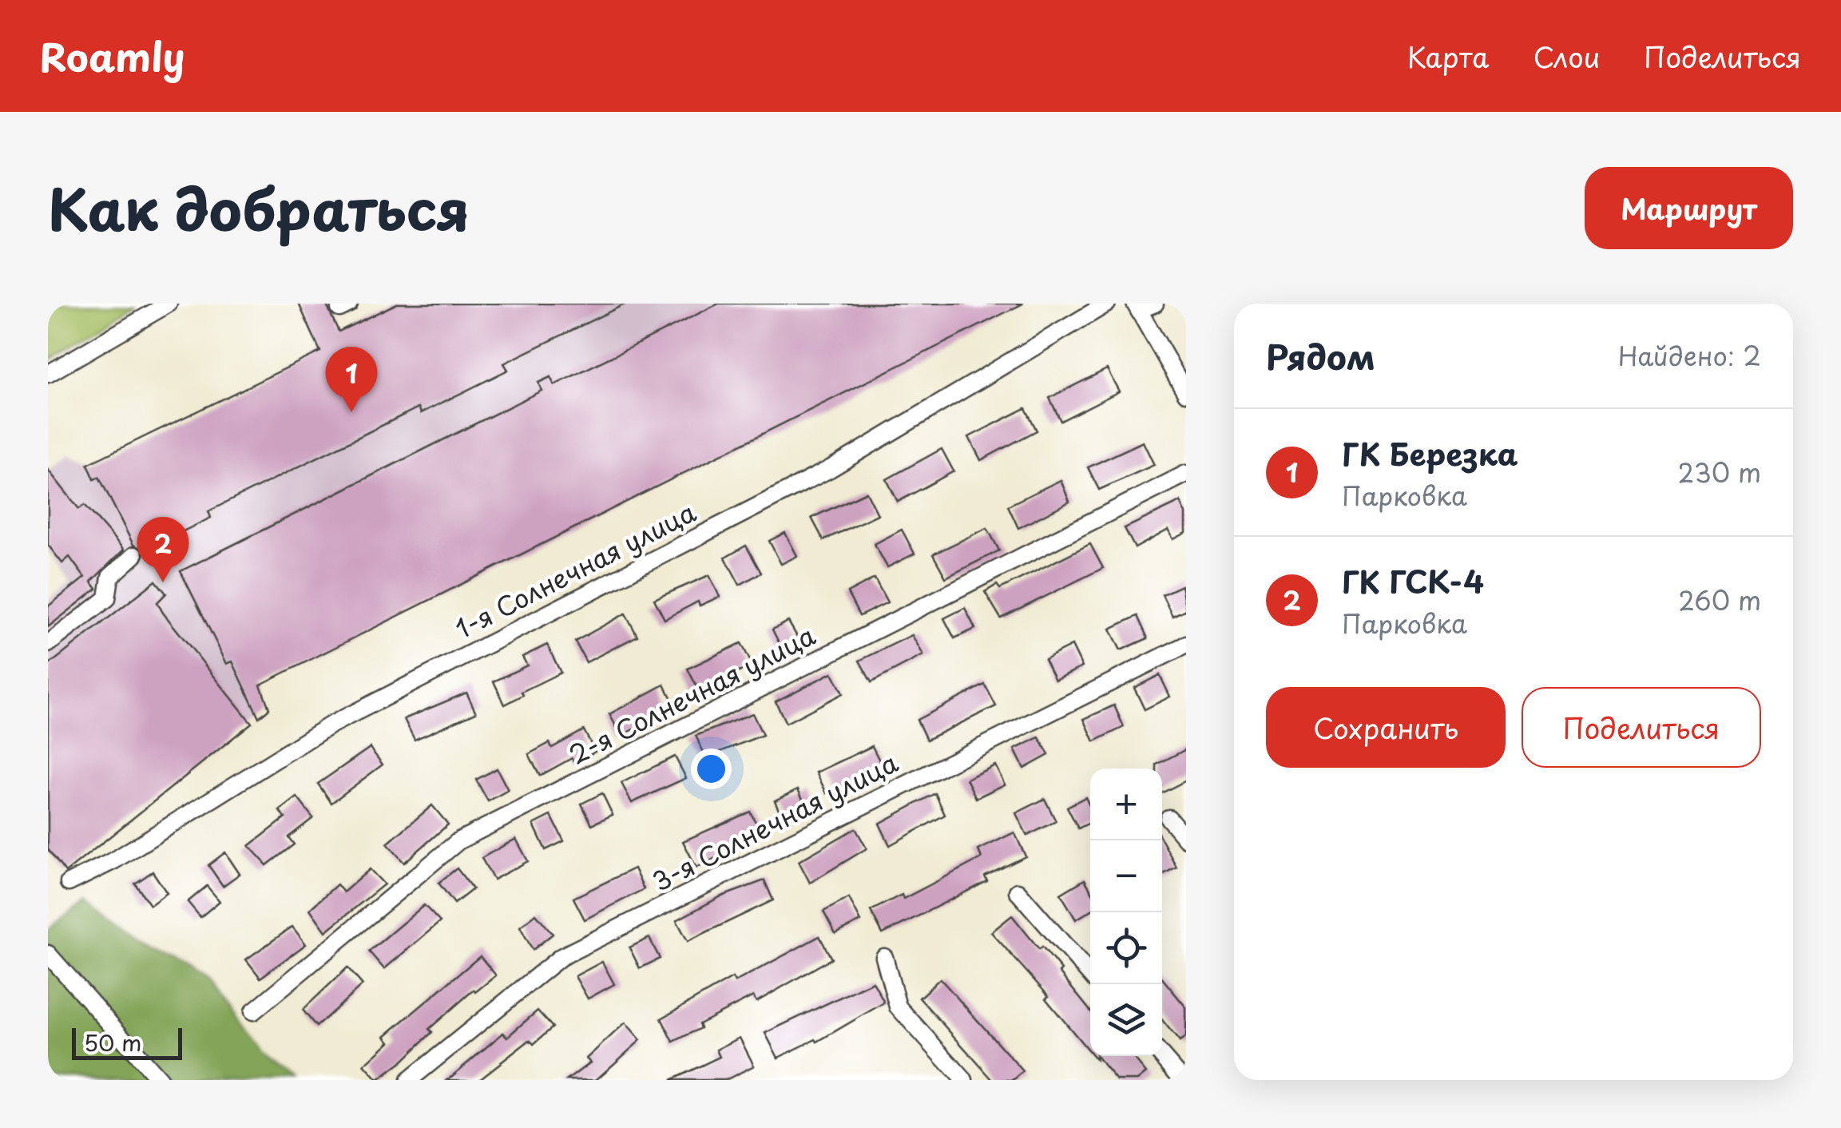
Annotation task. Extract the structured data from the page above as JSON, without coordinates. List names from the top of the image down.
{
  "streets": {
    "street": ["1-я Солнечная улица", "2-я Солнечная улица", "3-я Солнечная улица"]
  },
  "scale_bar": "50 m",
  "page": {
    "header": "Roamly",
    "nav": ["Карта", "Слои", "Поделиться"],
    "title": "Как добраться",
    "buttons": [
      "Маршрут",
      ["Сохранить", "Поделиться"]
    ],
    "heading": ["Рядом", "Найдено: 2"],
    "pins": ["1", "2"],
    "list": [
      {
        "mark": "1",
        "name": "ГК Березка",
        "note": "Парковка",
        "value": "230 m"
      },
      {
        "mark": "2",
        "name": "ГК ГСК-4",
        "note": "Парковка",
        "value": "260 m"
      }
    ],
    "map_buttons": ["+", "−"],
    "scale": "50 m"
  }
}
